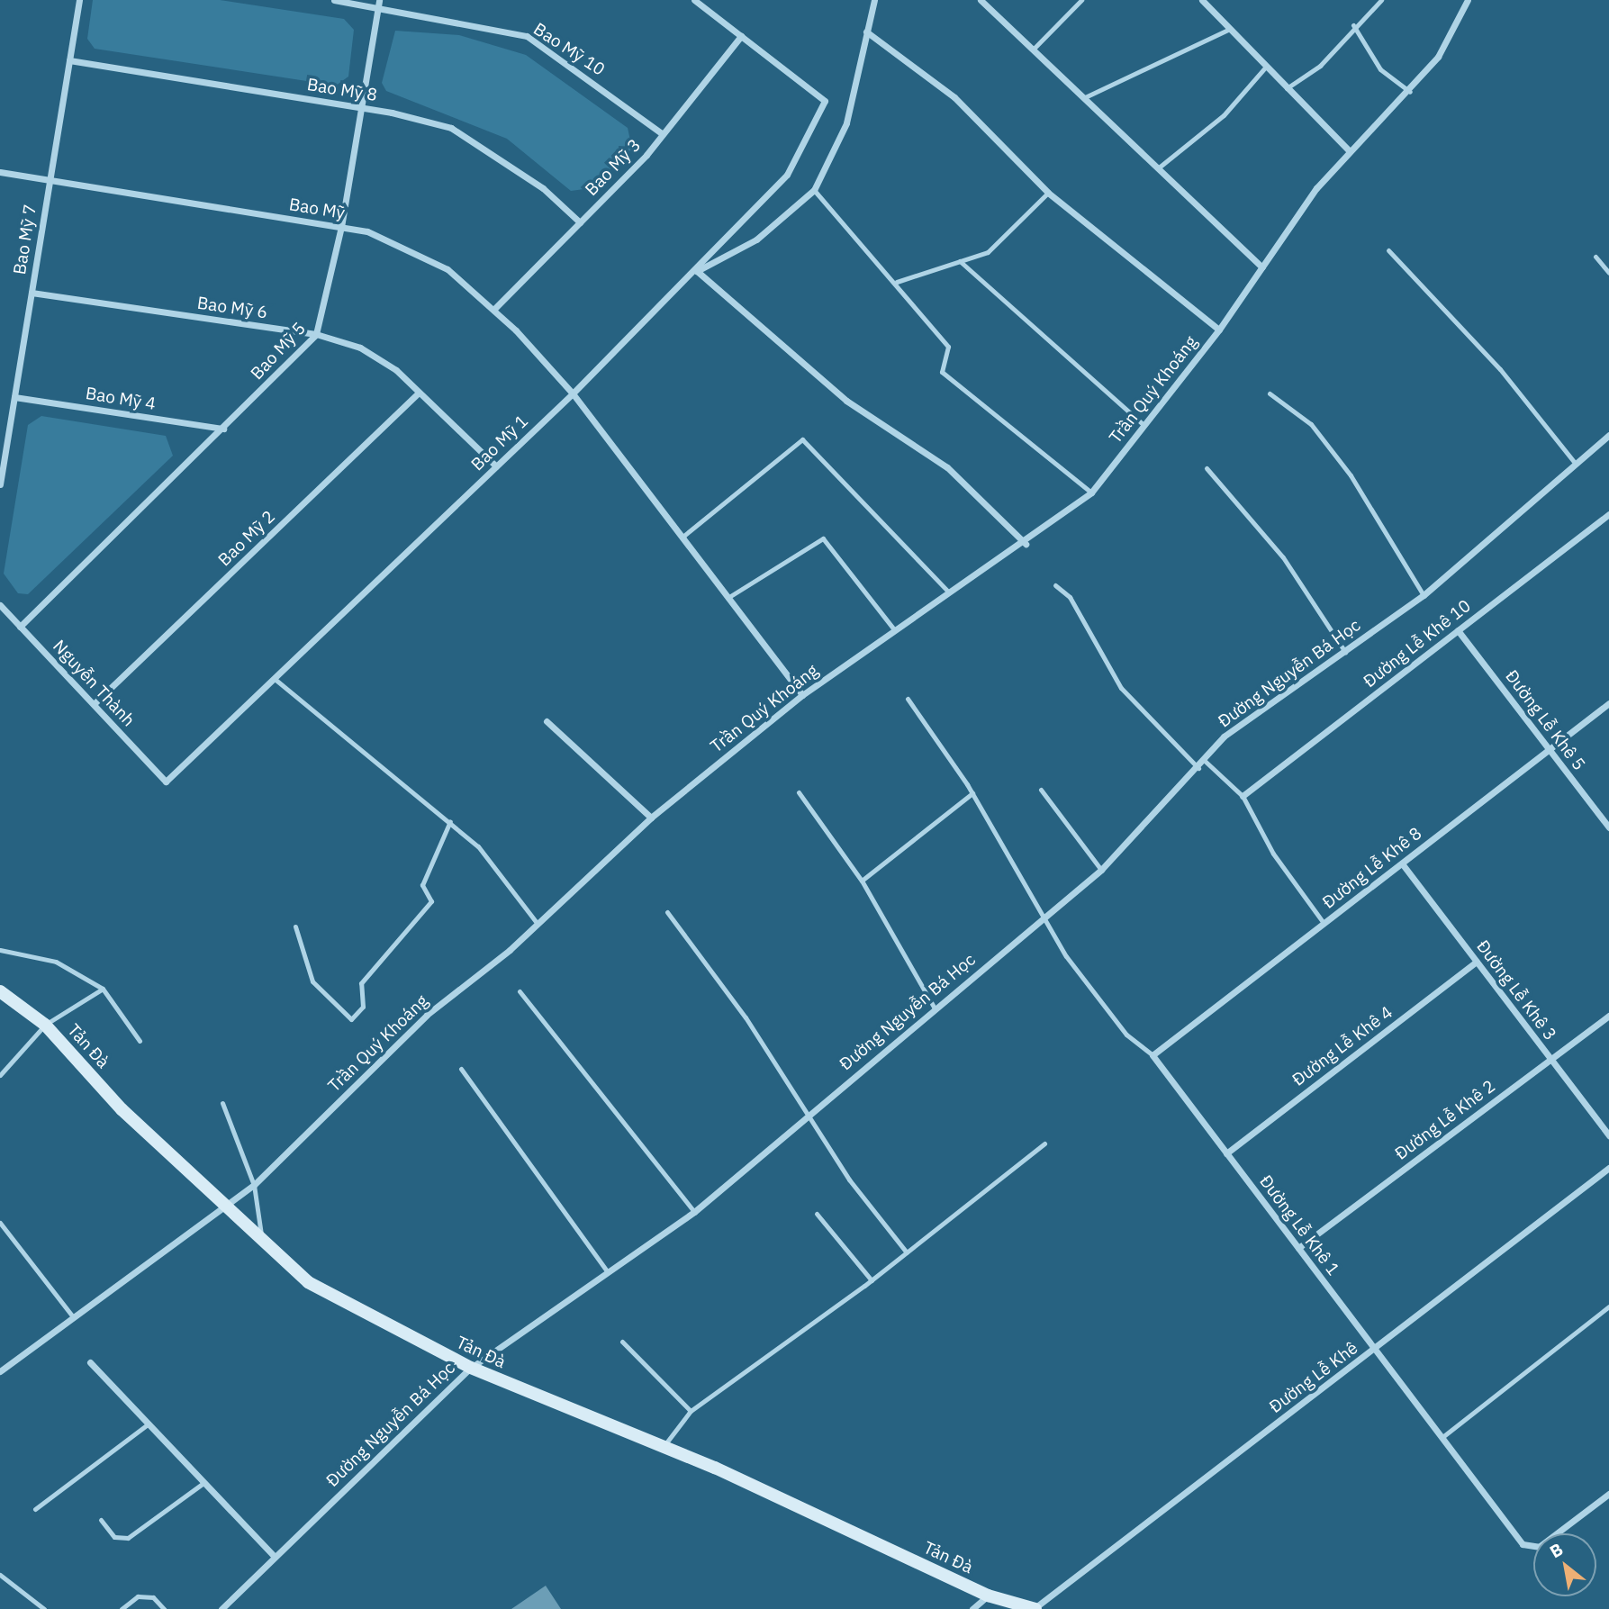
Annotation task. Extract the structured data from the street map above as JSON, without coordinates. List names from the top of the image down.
{
  "streets": {
    "main road": ["Tản Đà"],
    "street": [
      "Bao Mỹ 10",
      "Bao Mỹ 8",
      "Bao Mỹ 3",
      "Bao Mỹ",
      "Bao Mỹ 7",
      "Bao Mỹ 6",
      "Bao Mỹ 5",
      "Trần Quý Khoáng",
      "Bao Mỹ 4",
      "Bao Mỹ 1",
      "Bao Mỹ 2",
      "Đường Lễ Khê 10",
      "Đường Nguyễn Bá Học",
      "Nguyễn Thành",
      "Đường Lễ Khê 5",
      "Đường Lễ Khê 8",
      "Đường Lễ Khê 3",
      "Đường Lễ Khê 4",
      "Đường Lễ Khê 2",
      "Đường Lễ Khê 1",
      "Đường Lễ Khê"
    ]
  },
  "crossings": [
    ["Bao Mỹ 10", "Bao Mỹ 3"],
    ["Bao Mỹ 10", "Bao Mỹ 5"],
    ["Bao Mỹ 8", "Bao Mỹ 3"],
    ["Bao Mỹ 8", "Bao Mỹ 7"],
    ["Bao Mỹ 8", "Bao Mỹ 5"],
    ["Bao Mỹ 3", "Bao Mỹ"],
    ["Bao Mỹ 3", "Bao Mỹ 1"],
    ["Bao Mỹ", "Bao Mỹ 7"],
    ["Bao Mỹ", "Bao Mỹ 5"],
    ["Bao Mỹ", "Trần Quý Khoáng"],
    ["Bao Mỹ", "Bao Mỹ 1"],
    ["Bao Mỹ 7", "Bao Mỹ 6"],
    ["Bao Mỹ 7", "Bao Mỹ 4"],
    ["Bao Mỹ 6", "Bao Mỹ 5"],
    ["Bao Mỹ 6", "Bao Mỹ 1"],
    ["Bao Mỹ 6", "Bao Mỹ 2"],
    ["Bao Mỹ 5", "Bao Mỹ 4"],
    ["Bao Mỹ 5", "Nguyễn Thành"],
    ["Trần Quý Khoáng", "Tản Đà"],
    ["Bao Mỹ 1", "Nguyễn Thành"],
    ["Bao Mỹ 2", "Nguyễn Thành"],
    ["Đường Lễ Khê 10", "Đường Lễ Khê 5"],
    ["Đường Nguyễn Bá Học", "Tản Đà"],
    ["Đường Nguyễn Bá Học", "Đường Lễ Khê 1"],
    ["Đường Lễ Khê 5", "Đường Lễ Khê 8"],
    ["Đường Lễ Khê 8", "Đường Lễ Khê 3"],
    ["Đường Lễ Khê 8", "Đường Lễ Khê 1"],
    ["Đường Lễ Khê 3", "Đường Lễ Khê 4"],
    ["Đường Lễ Khê 3", "Đường Lễ Khê 2"],
    ["Tản Đà", "Đường Lễ Khê"],
    ["Đường Lễ Khê 4", "Đường Lễ Khê 1"],
    ["Đường Lễ Khê 2", "Đường Lễ Khê 1"],
    ["Đường Lễ Khê 1", "Đường Lễ Khê"]
  ],
  "north": "top left"
}
